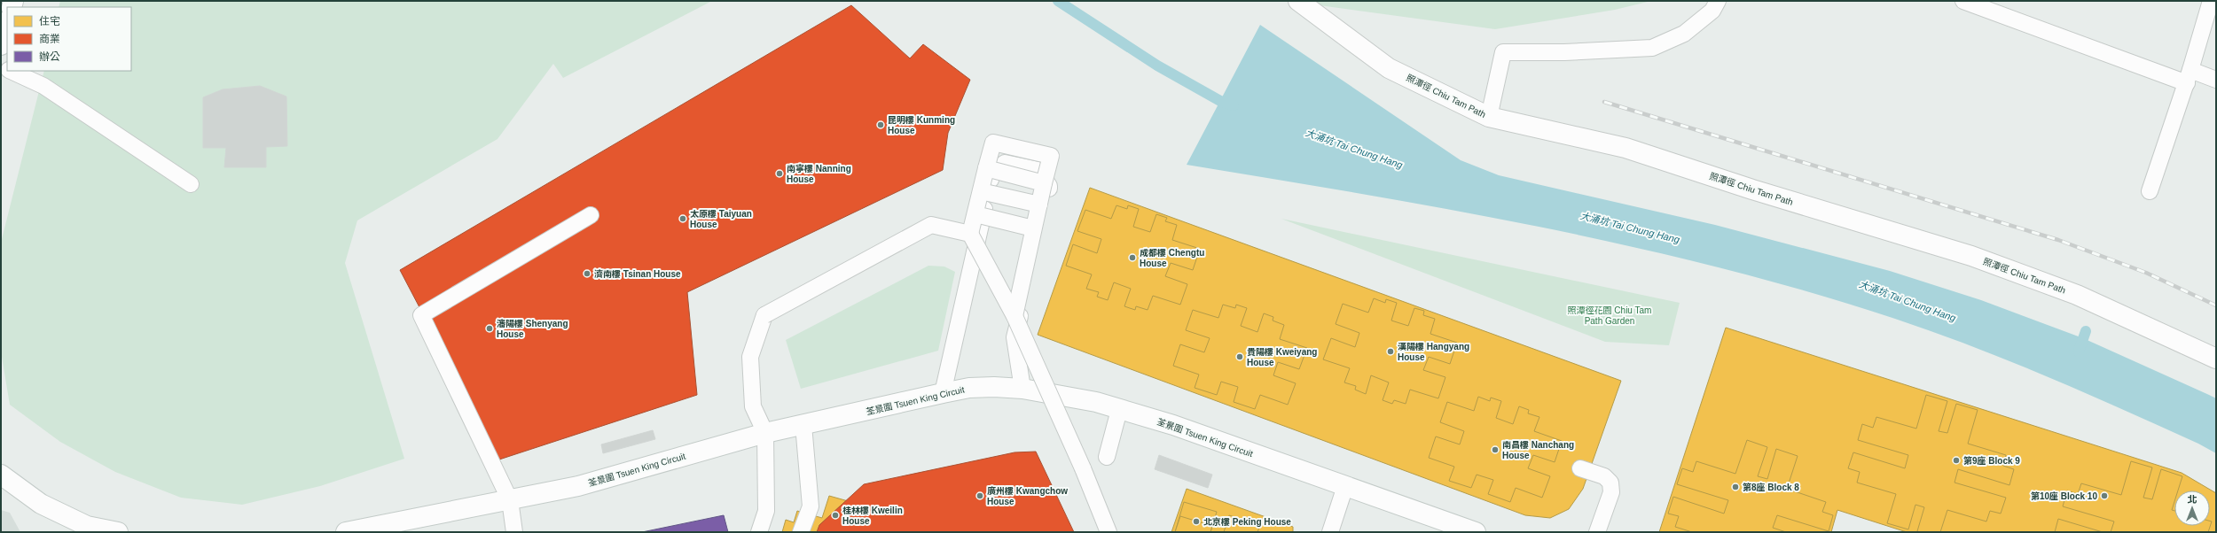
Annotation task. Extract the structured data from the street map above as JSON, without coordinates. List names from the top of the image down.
{
  "streets": {
    "street": ["照潭徑 Chiu Tam Path", "荃景圍 Tsuen King Circuit"]
  },
  "water": ["大涌坑 Tai Chung Hang"],
  "parks": ["照潭徑花園 Chiu Tam Path Garden"],
  "places": [
    "昆明樓 Kunming House",
    "南寧樓 Nanning House",
    "太原樓 Taiyuan House",
    "成都樓 Chengtu House",
    "濟南樓 Tsinan House",
    "瀋陽樓 Shenyang House",
    "漢陽樓 Hangyang House",
    "貴陽樓 Kweiyang House",
    "南昌樓 Nanchang House",
    "第9座 Block 9",
    "第8座 Block 8",
    "廣州樓 Kwangchow House",
    "第10座 Block 10",
    "桂林樓 Kweilin House",
    "北京樓 Peking House"
  ],
  "legend": ["住宅", "商業", "辦公"],
  "north": "top"
}
